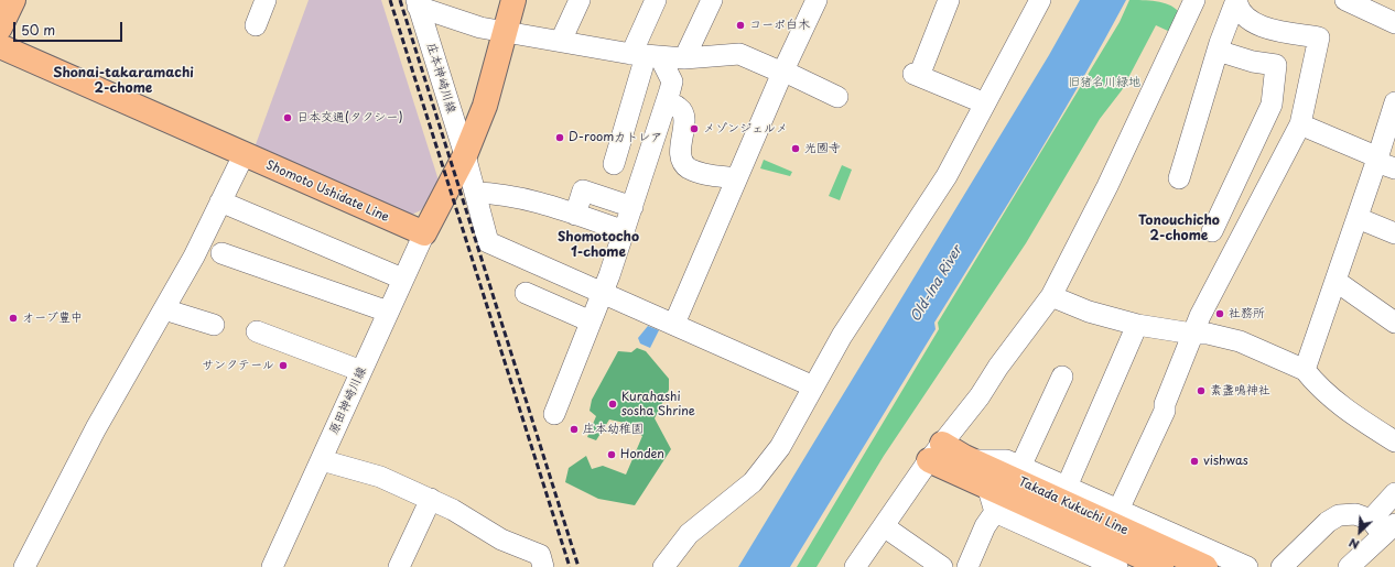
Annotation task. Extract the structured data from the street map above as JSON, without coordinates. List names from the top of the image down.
{
  "streets": {
    "main road": ["Shomoto Ushidate Line", "Takada Kukuchi Line"],
    "street": ["庄本神崎川線", "原田神崎川線"]
  },
  "crossings": [
    ["Shomoto Ushidate Line", "原田神崎川線"]
  ],
  "districts": ["Shonai-takaramachi 2-chome", "Tonouchicho 2-chome", "Shomotocho 1-chome"],
  "water": ["Old-Ina River"],
  "parks": ["旧猪名川緑地"],
  "places": [
    "コーポ白木",
    "日本交通(タクシー)",
    "メゾンジェルメ",
    "D-roomカトレア",
    "光國寺",
    "社務所",
    "オーブ豊中",
    "サンクテール",
    "素盞鳴神社",
    "Kurahashi sosha Shrine",
    "庄本幼稚園",
    "Honden",
    "vishwas"
  ],
  "scale_bar": "50 m",
  "north": "bottom left"
}
